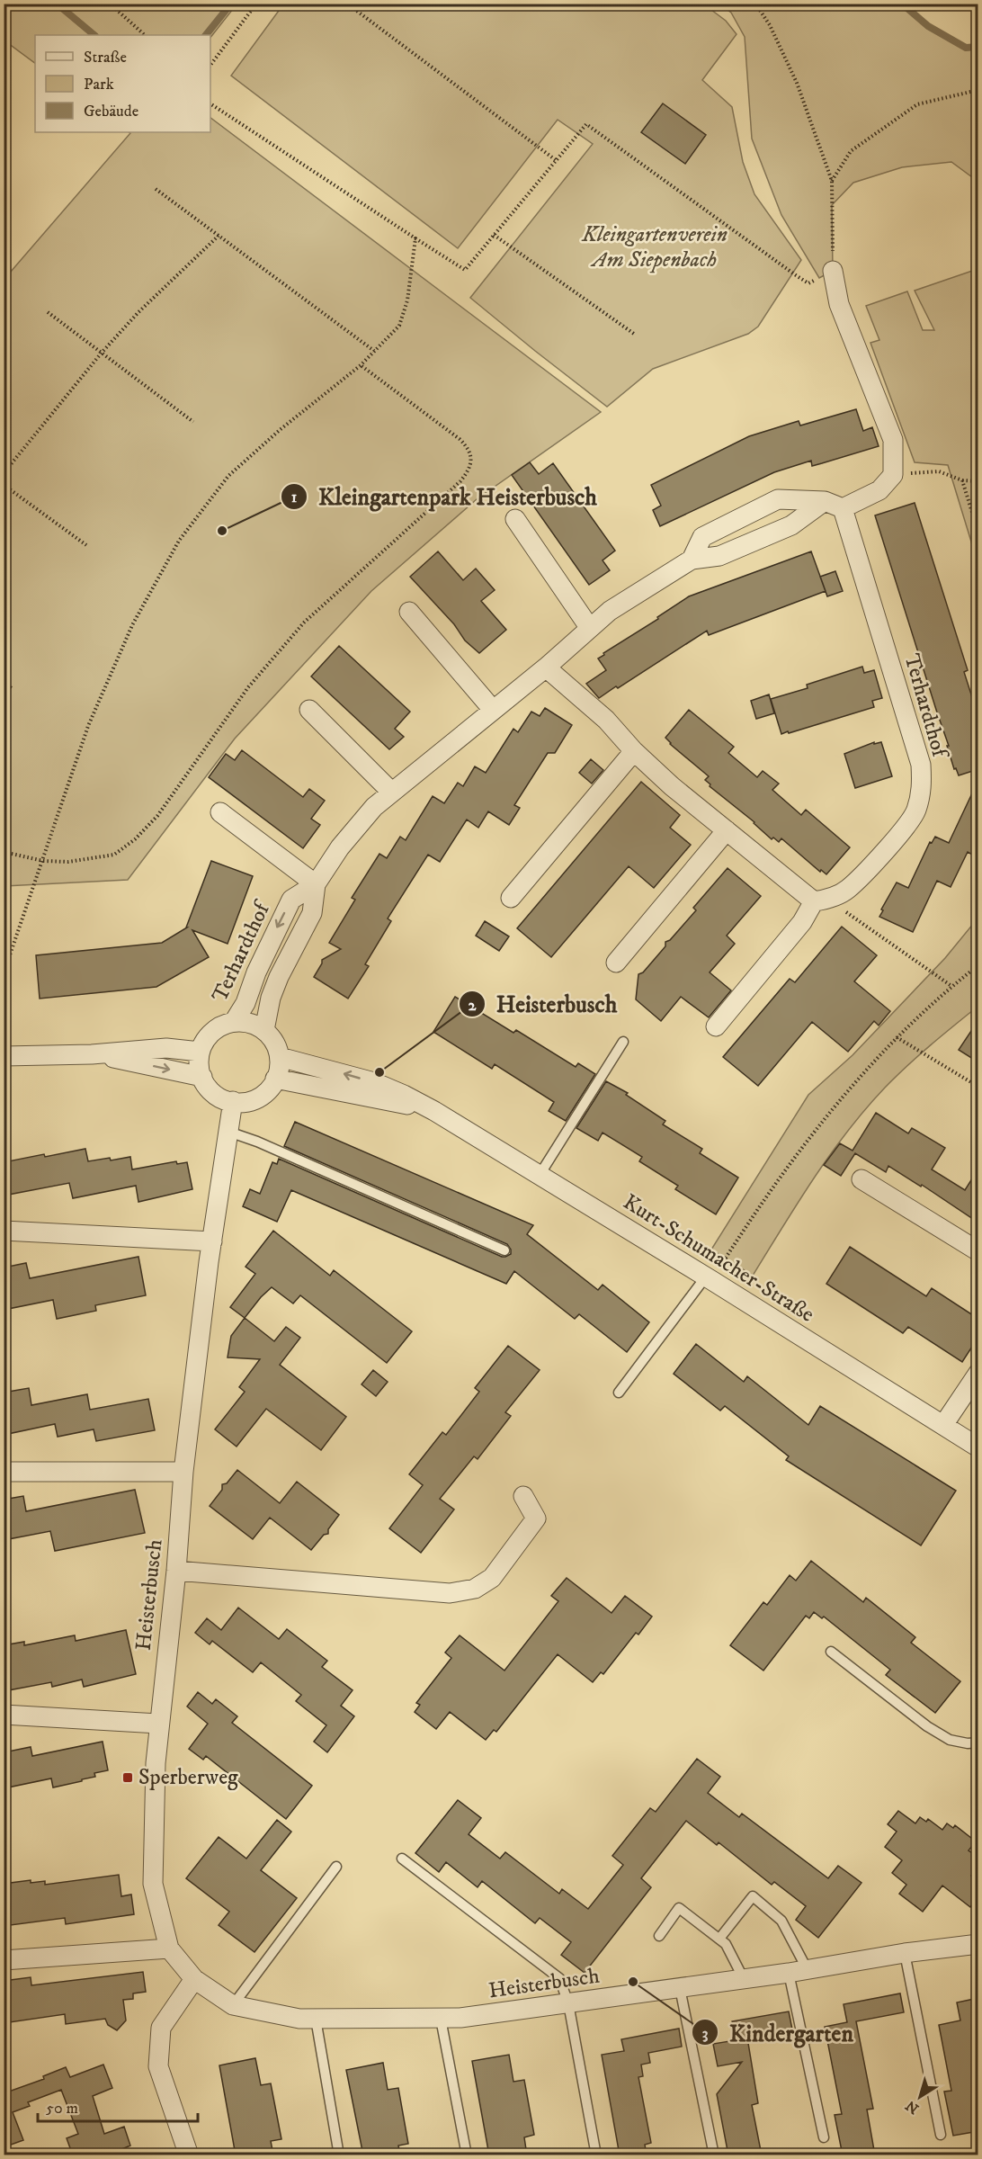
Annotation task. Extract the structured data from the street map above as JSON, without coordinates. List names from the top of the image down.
{
  "streets": {
    "street": ["Terhardthof", "Kurt-Schumacher-Straße", "Heisterbusch"]
  },
  "crossings": [
    ["Terhardthof", "Kurt-Schumacher-Straße"],
    ["Terhardthof", "Heisterbusch"],
    ["Kurt-Schumacher-Straße", "Heisterbusch"]
  ],
  "parks": ["Kleingartenverein Am Siepenbach"],
  "places": {
    "other": ["Kleingartenpark Heisterbusch", "Heisterbusch", "Kindergarten"],
    "transit": ["Sperberweg"]
  },
  "legend": ["Straße", "Park", "Gebäude"],
  "scale_bar": "50 m",
  "north": "bottom left"
}
